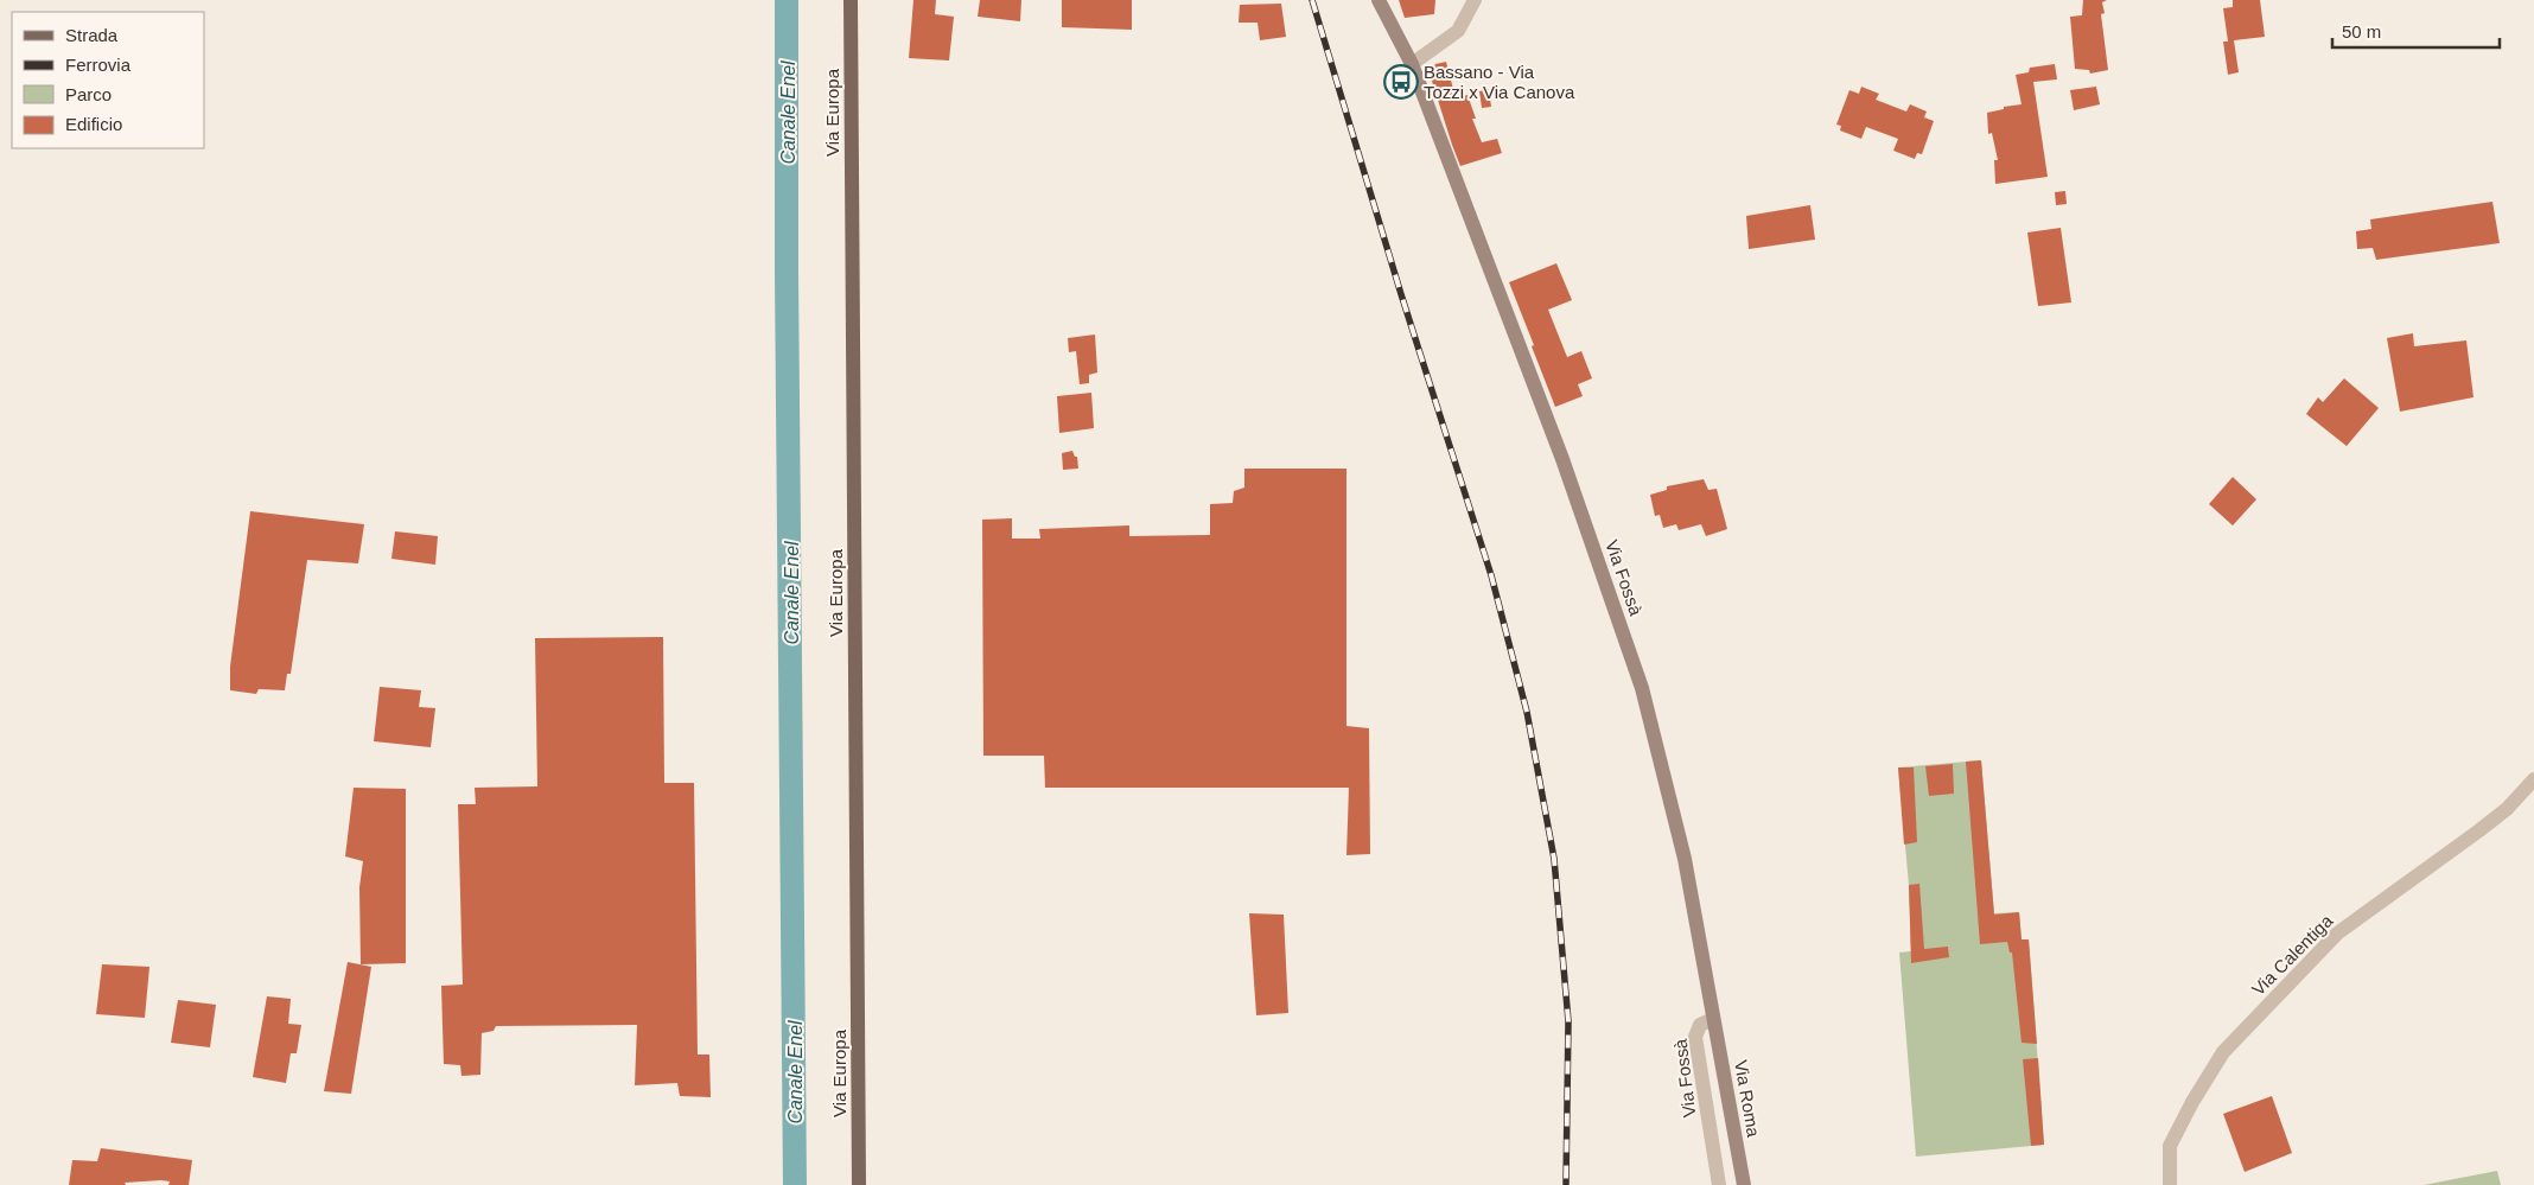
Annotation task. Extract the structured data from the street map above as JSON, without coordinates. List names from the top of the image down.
{
  "streets": {
    "main road": ["Via Europa", "Via Fossà", "Via Roma"],
    "street": ["Via Calentiga"]
  },
  "crossings": [
    ["Via Fossà", "Via Roma"]
  ],
  "water": ["Canale Enel"],
  "places": {
    "bus stop": ["Bassano - Via Tozzi x Via Canova"]
  },
  "legend": [
    "Strada",
    "Ferrovia",
    "Parco",
    "Edificio"
  ],
  "scale_bar": "50 m"
}
